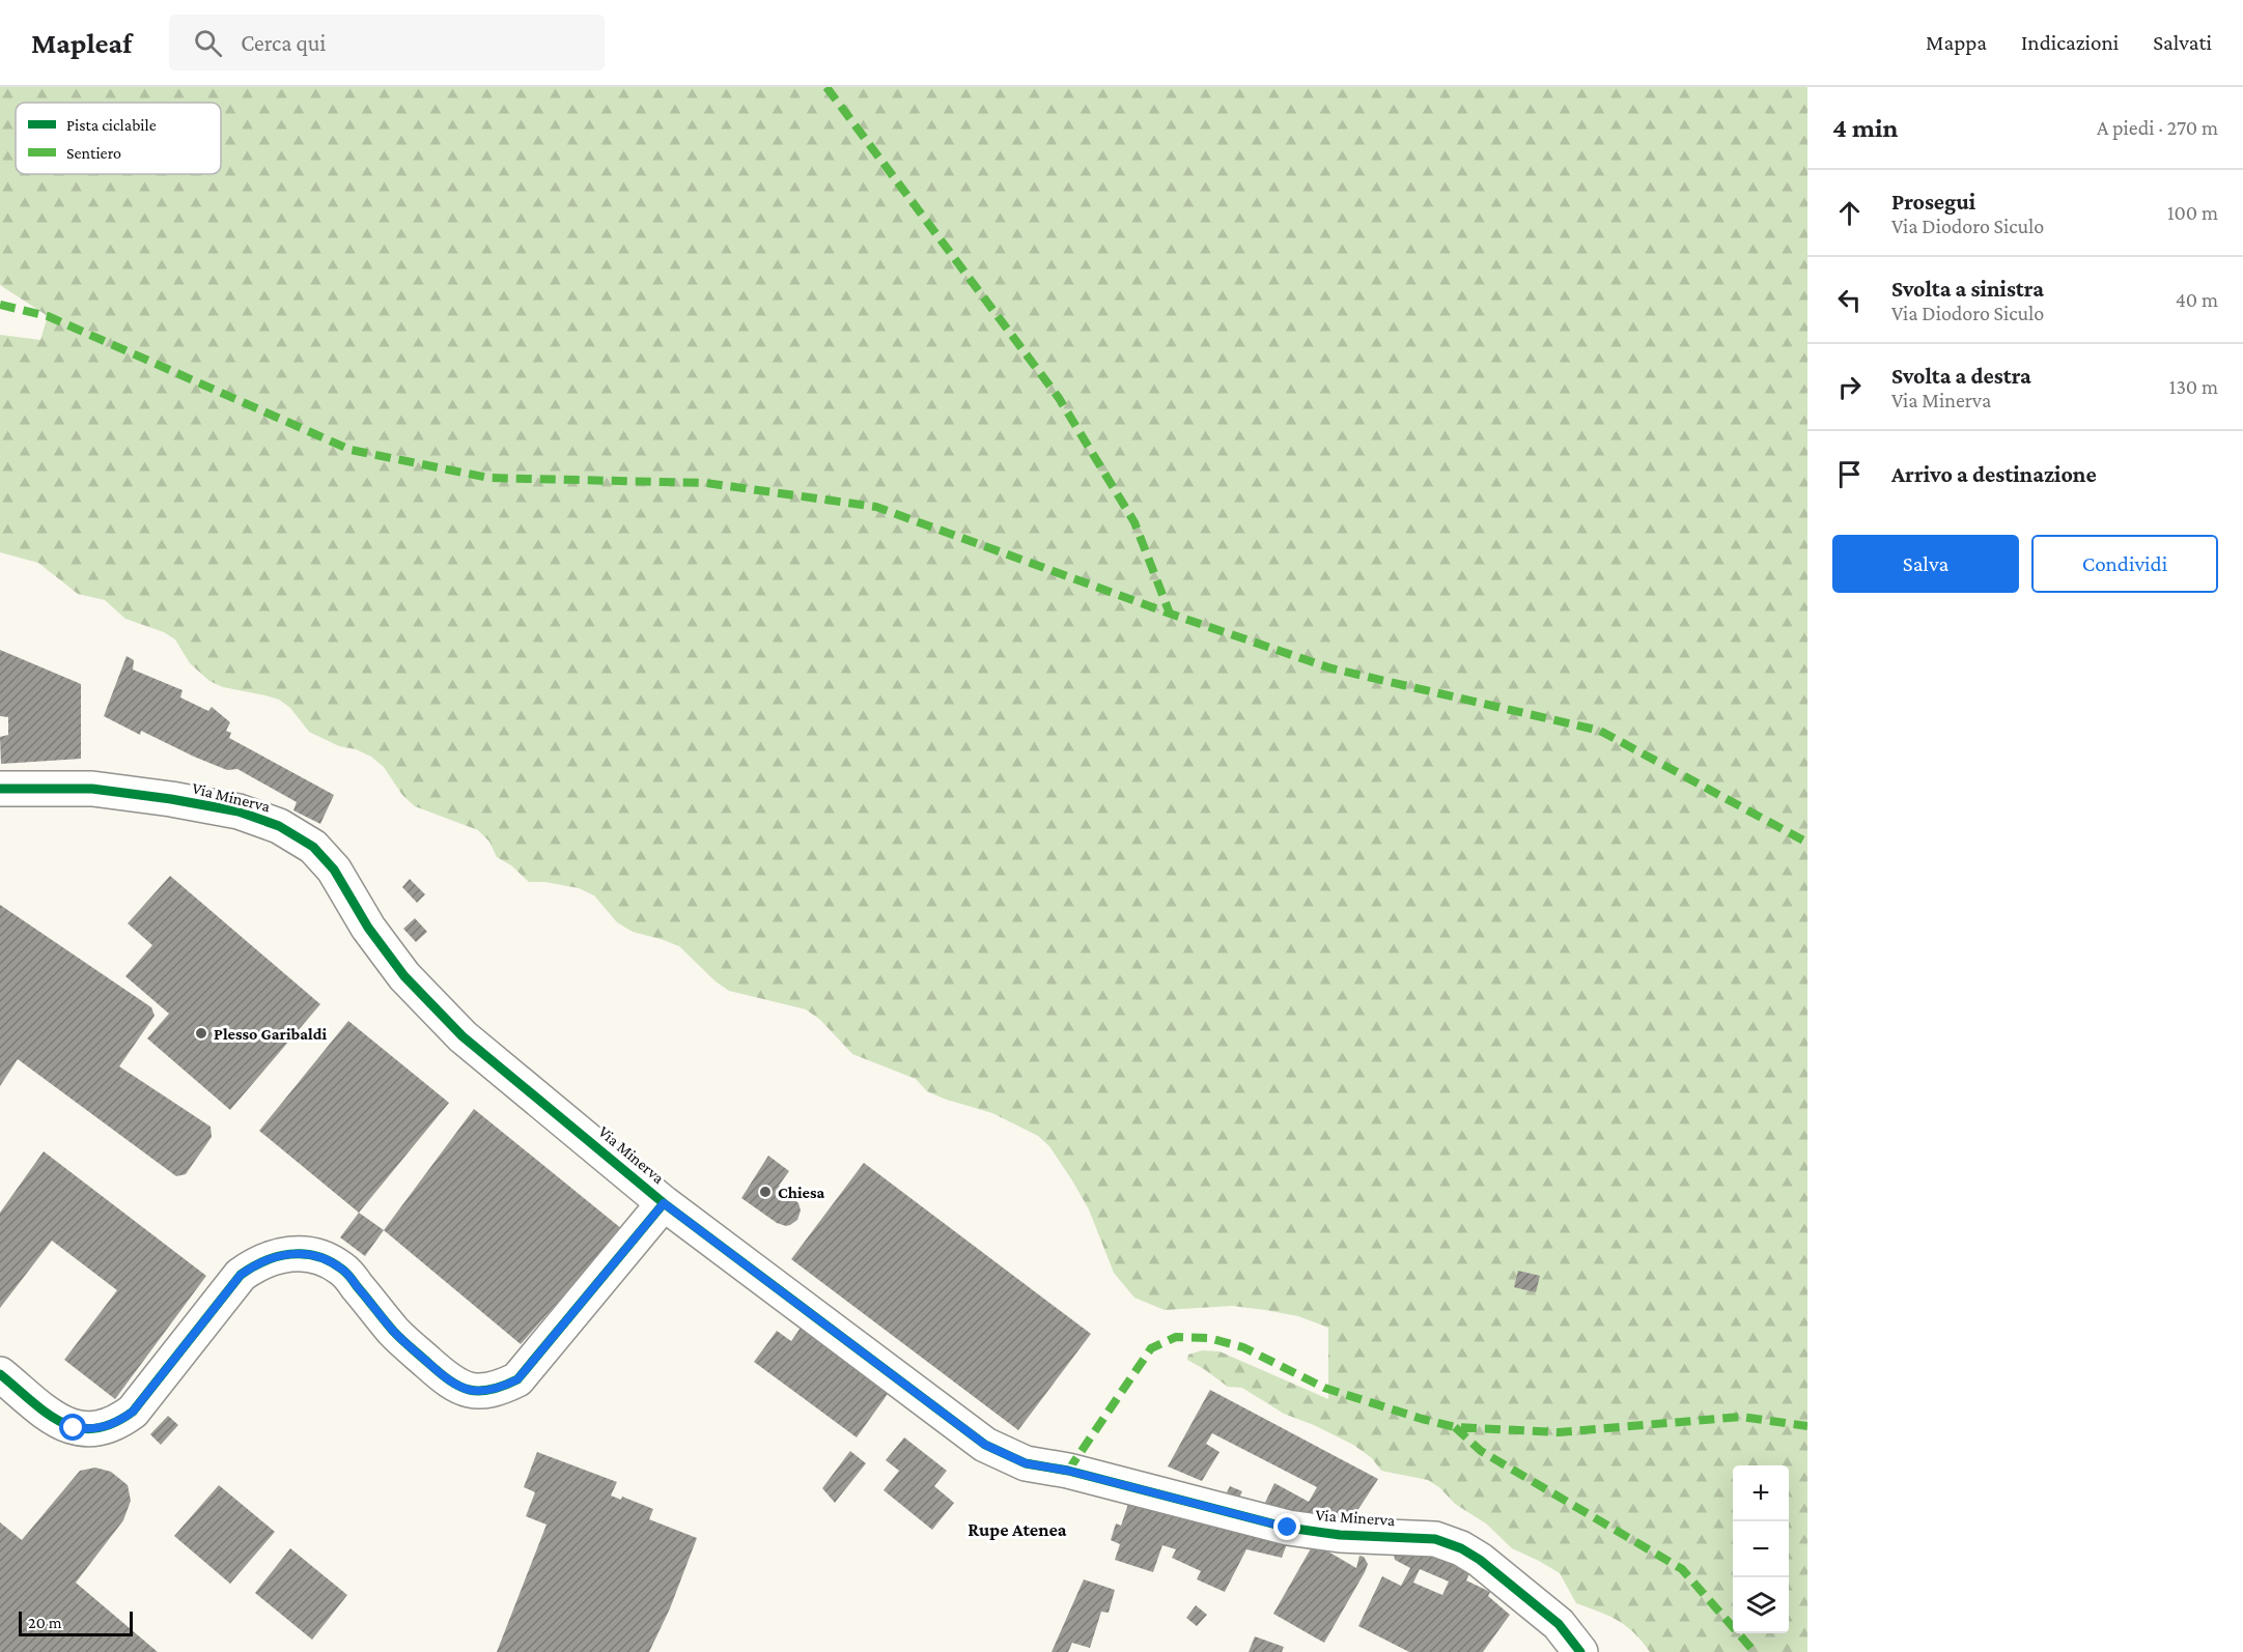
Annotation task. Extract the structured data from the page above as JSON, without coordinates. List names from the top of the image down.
{
  "streets": {
    "street": ["Via Minerva"]
  },
  "districts": ["Rupe Atenea"],
  "places": ["Plesso Garibaldi", "Chiesa"],
  "legend": ["Pista ciclabile", "Sentiero"],
  "scale_bar": "20 m",
  "page": {
    "header": "Mapleaf",
    "search": "Cerca qui",
    "nav": ["Mappa", "Indicazioni", "Salvati"],
    "heading": ["4 min", "A piedi · 270 m"],
    "list": [
      ["Prosegui", "Via Diodoro Siculo", "100 m"],
      ["Svolta a sinistra", "Via Diodoro Siculo", "40 m"],
      ["Svolta a destra", "Via Minerva", "130 m"],
      "Arrivo a destinazione"
    ],
    "buttons": ["Salva", "Condividi"],
    "map_buttons": ["+", "−"],
    "scale": "20 m"
  }
}
